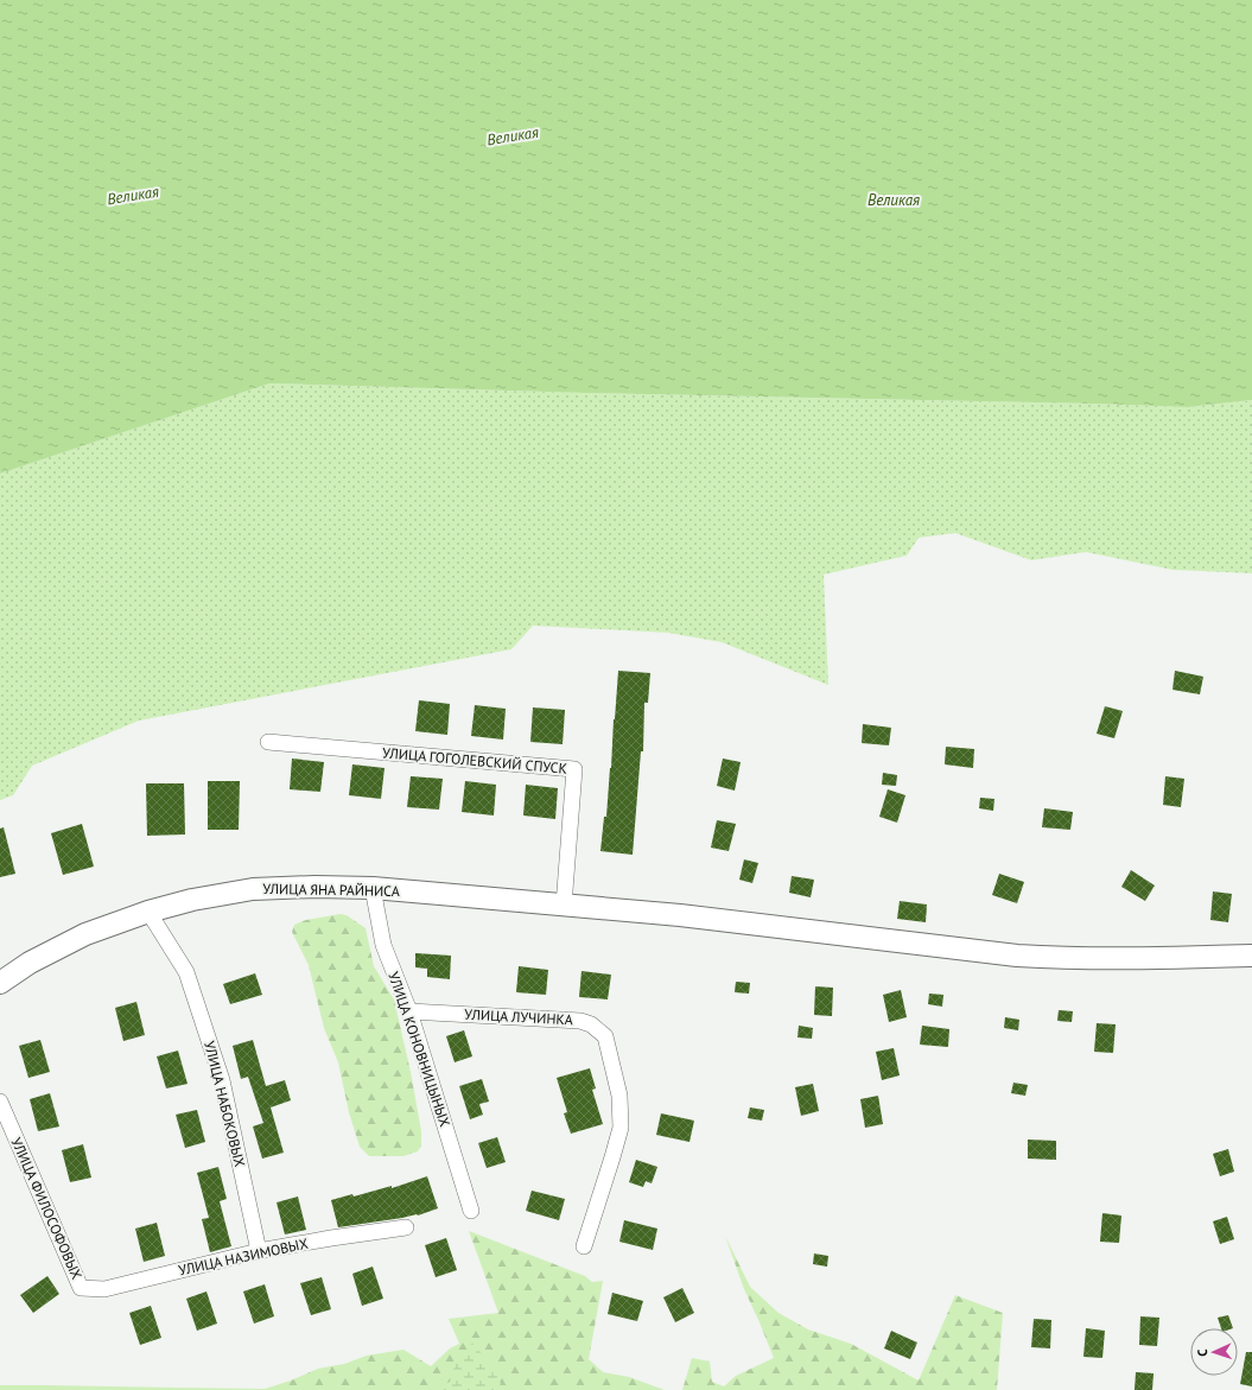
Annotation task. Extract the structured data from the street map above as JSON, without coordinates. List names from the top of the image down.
{
  "streets": {
    "street": [
      "УЛИЦА ГОГОЛЕВСКИЙ СПУСК",
      "УЛИЦА ЯНА РАЙНИСА",
      "УЛИЦА ЛУЧИНКА",
      "УЛИЦА КОНОВНИЦЫНЫХ",
      "УЛИЦА НАБОКОВЫХ",
      "УЛИЦА ФИЛОСОФОВЫХ",
      "УЛИЦА НАЗИМОВЫХ"
    ]
  },
  "crossings": [
    ["УЛИЦА ГОГОЛЕВСКИЙ СПУСК", "УЛИЦА ЯНА РАЙНИСА"],
    ["УЛИЦА ЯНА РАЙНИСА", "УЛИЦА КОНОВНИЦЫНЫХ"],
    ["УЛИЦА ЯНА РАЙНИСА", "УЛИЦА НАБОКОВЫХ"],
    ["УЛИЦА ЛУЧИНКА", "УЛИЦА КОНОВНИЦЫНЫХ"],
    ["УЛИЦА НАБОКОВЫХ", "УЛИЦА НАЗИМОВЫХ"],
    ["УЛИЦА ФИЛОСОФОВЫХ", "УЛИЦА НАЗИМОВЫХ"]
  ],
  "water": ["Великая"],
  "north": "left"
}
